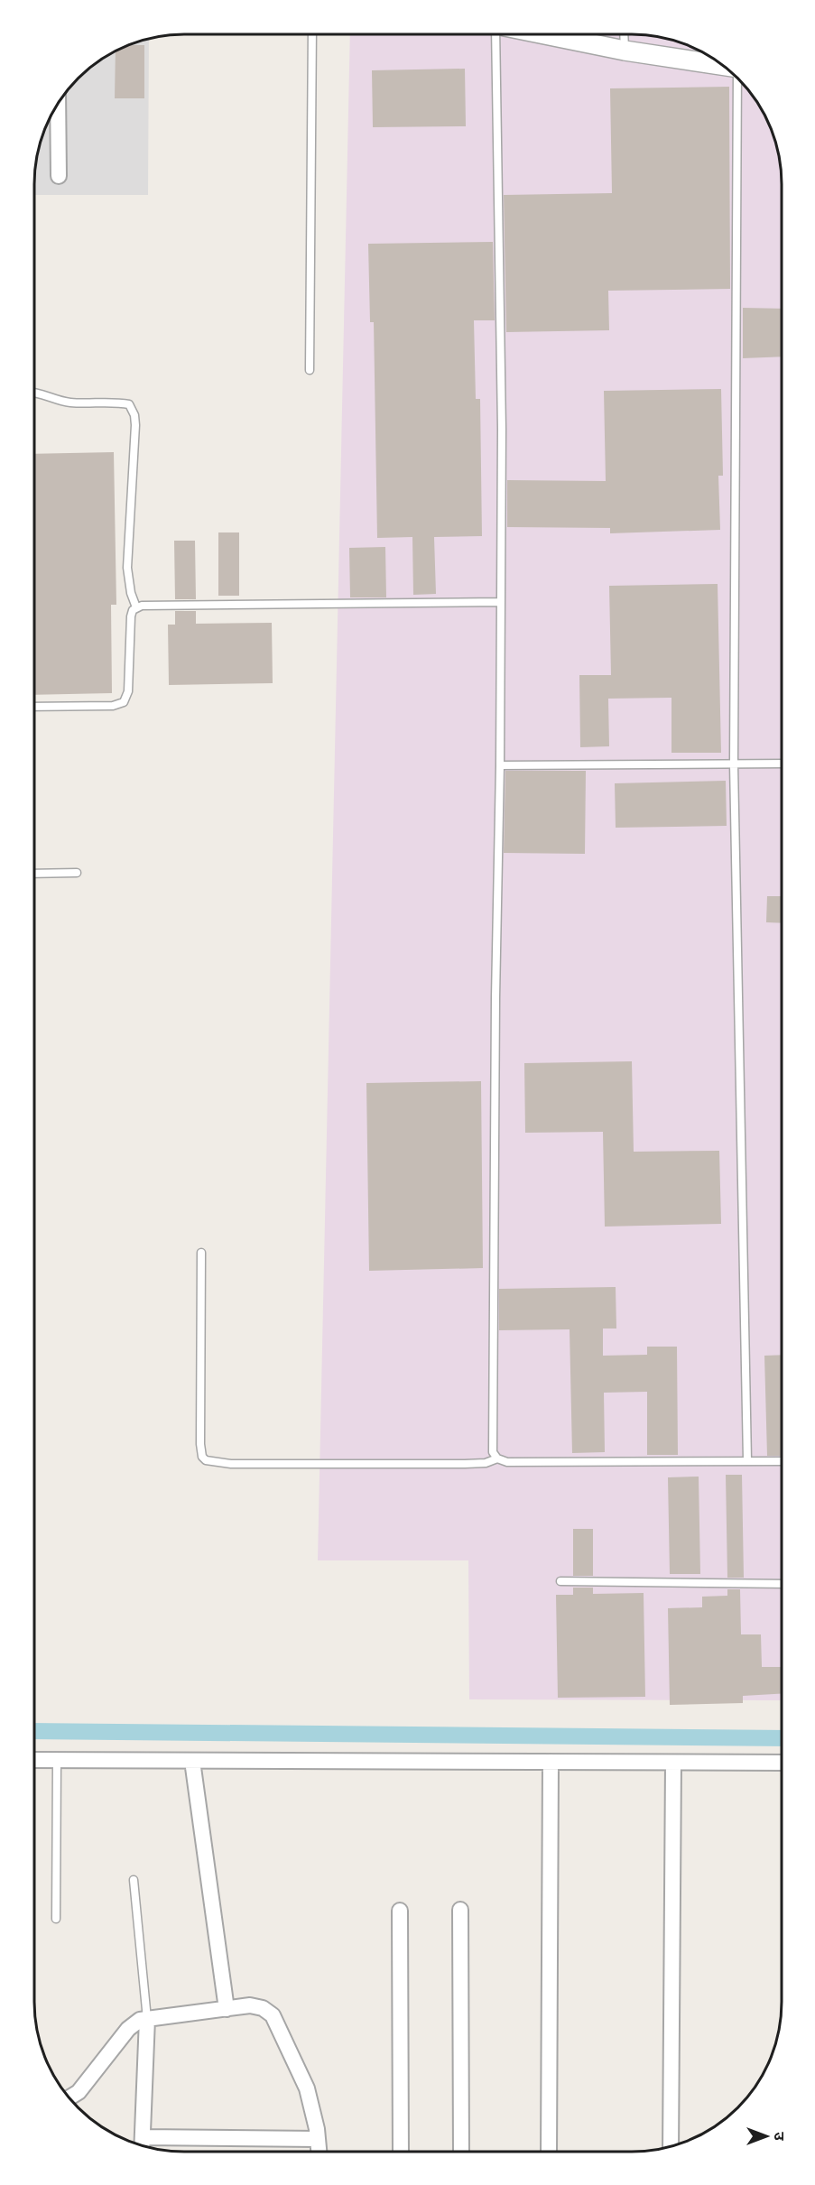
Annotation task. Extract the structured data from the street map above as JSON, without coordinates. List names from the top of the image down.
{
  "north": "right"
}
